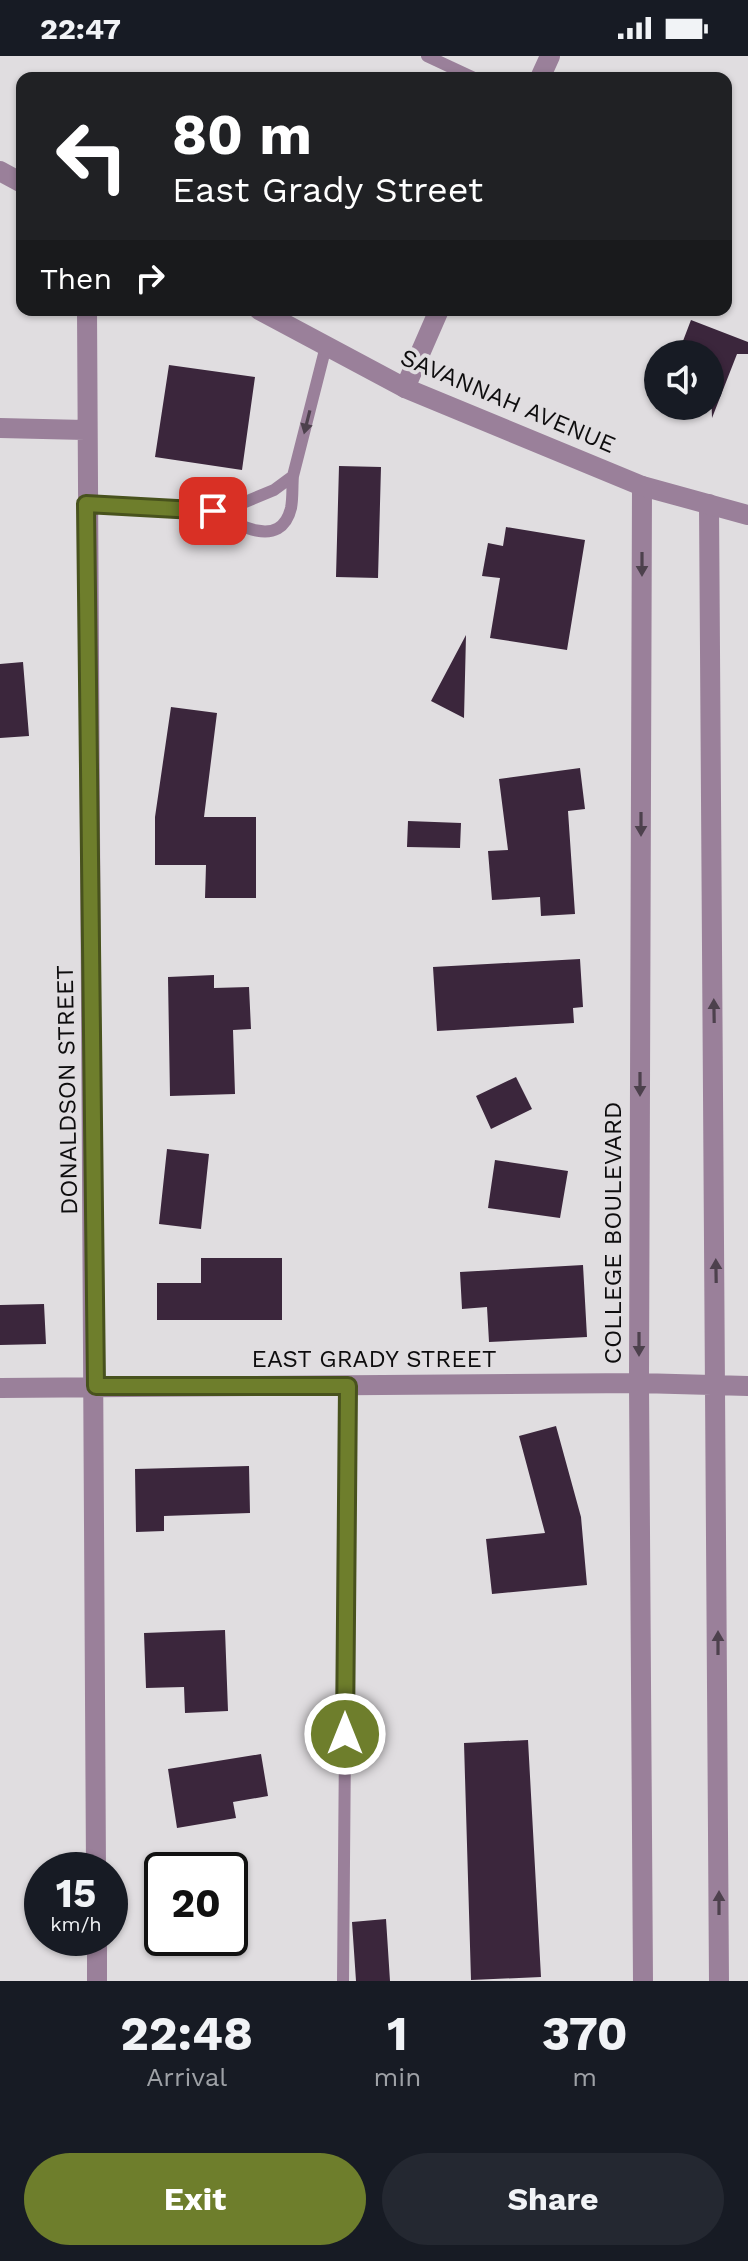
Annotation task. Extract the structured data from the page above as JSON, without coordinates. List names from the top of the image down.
{
  "streets": {
    "street": [
      "SAVANNAH AVENUE",
      "DONALDSON STREET",
      "COLLEGE BOULEVARD",
      "EAST GRADY STREET"
    ]
  },
  "crossings": [
    ["SAVANNAH AVENUE", "COLLEGE BOULEVARD"],
    ["DONALDSON STREET", "EAST GRADY STREET"],
    ["COLLEGE BOULEVARD", "EAST GRADY STREET"]
  ],
  "page": {
    "status": "22:47",
    "turn": ["80 m", "East Grady Street"],
    "then": "Then",
    "speed": "15 km/h",
    "limit": "20",
    "eta": [
      "22:48",
      "Arrival",
      "1",
      "min",
      "370",
      "m"
    ],
    "buttons": ["Exit", "Share"]
  }
}
